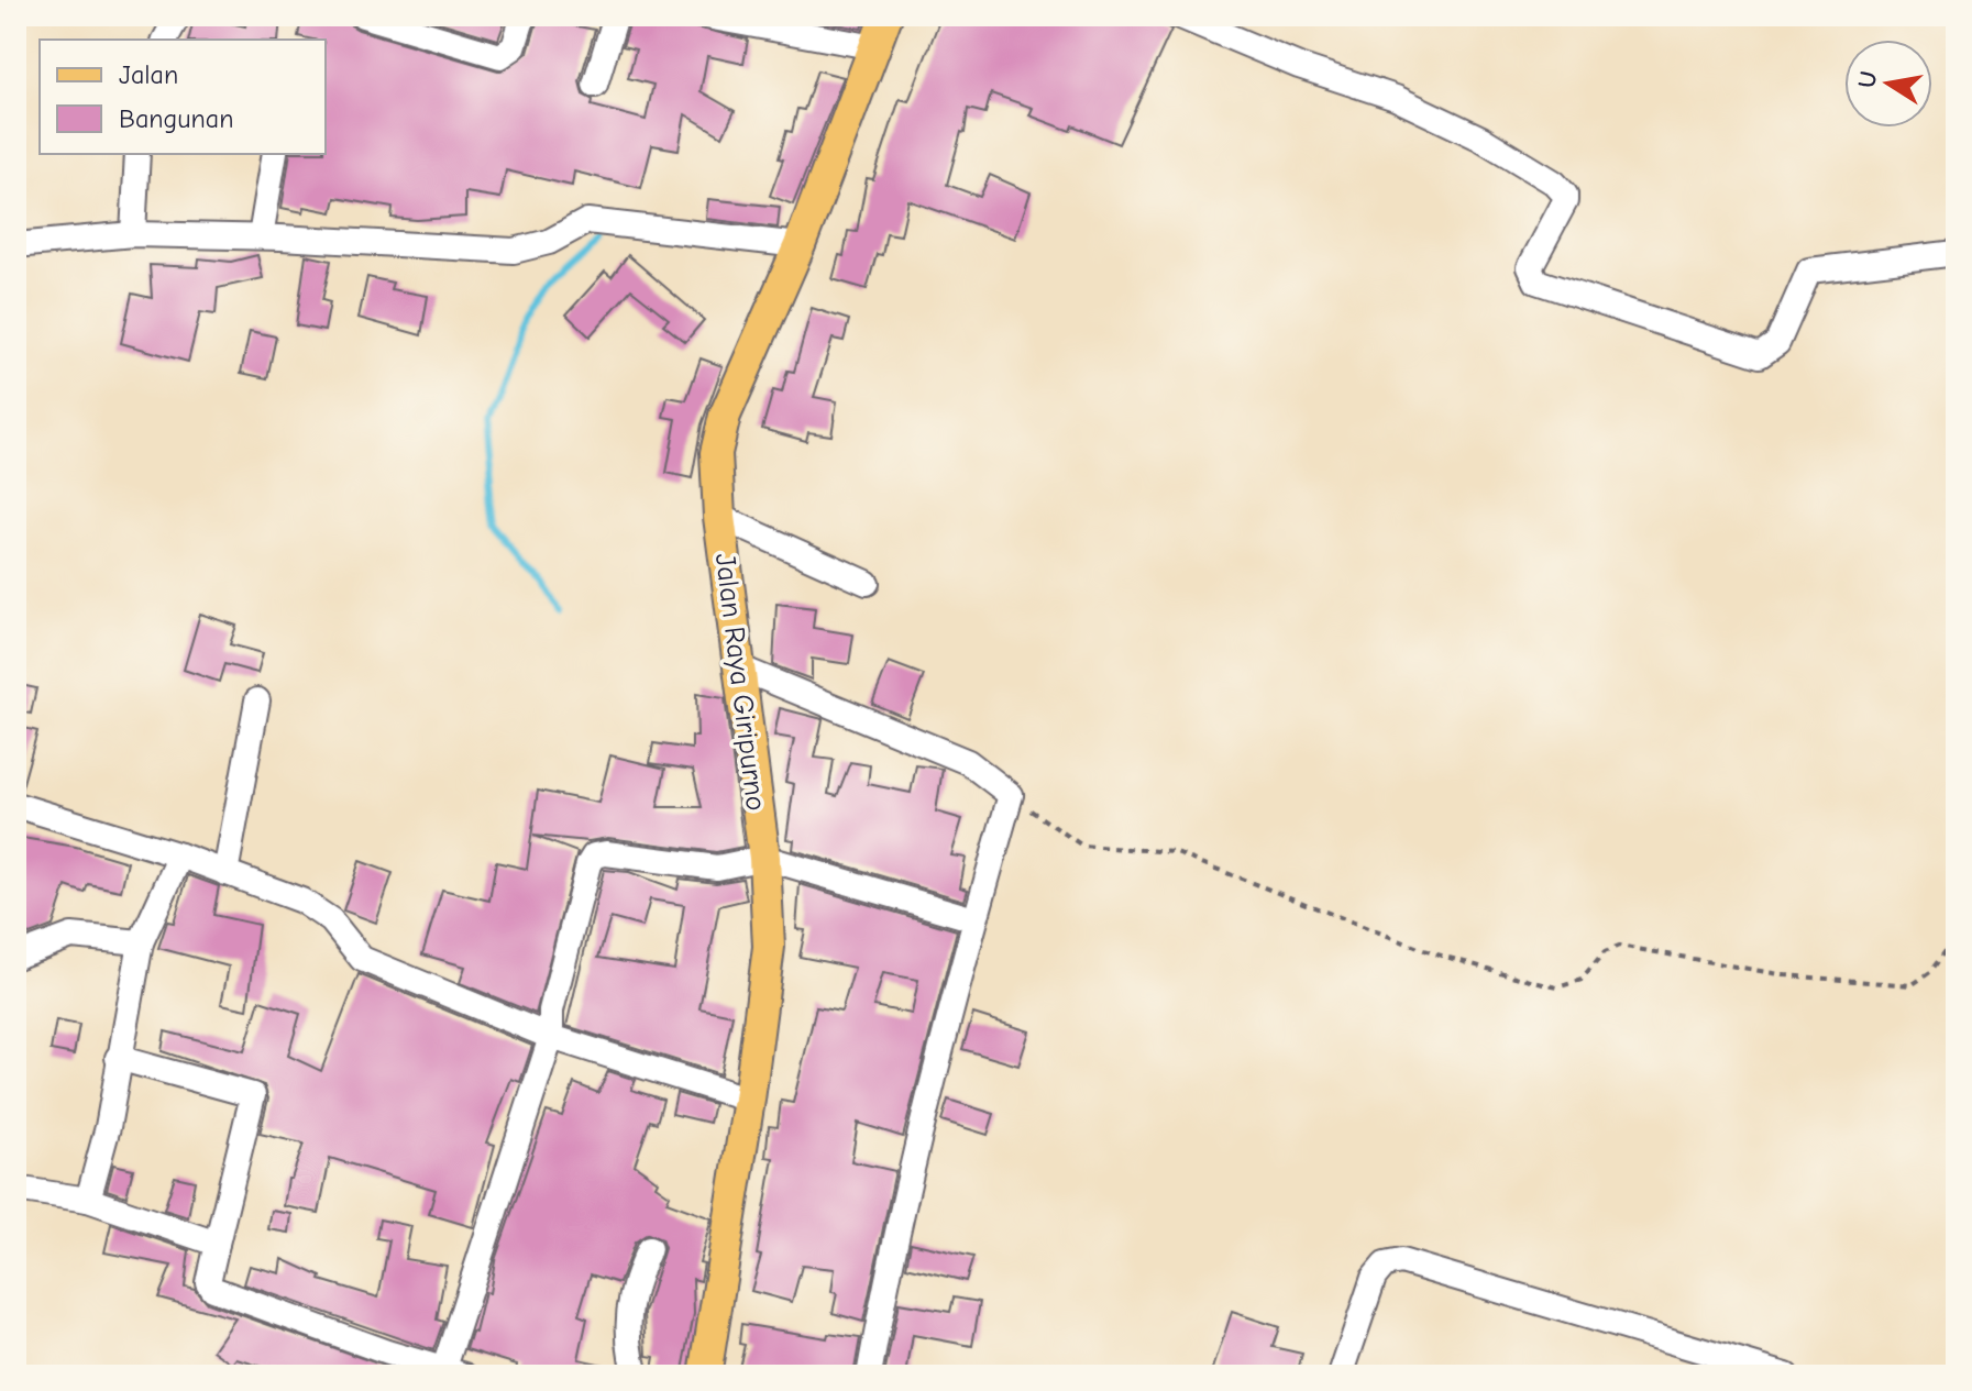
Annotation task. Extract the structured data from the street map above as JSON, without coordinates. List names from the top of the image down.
{
  "streets": {
    "main road": ["Jalan Raya Giripurno"]
  },
  "legend": ["Jalan", "Bangunan"],
  "north": "left"
}
